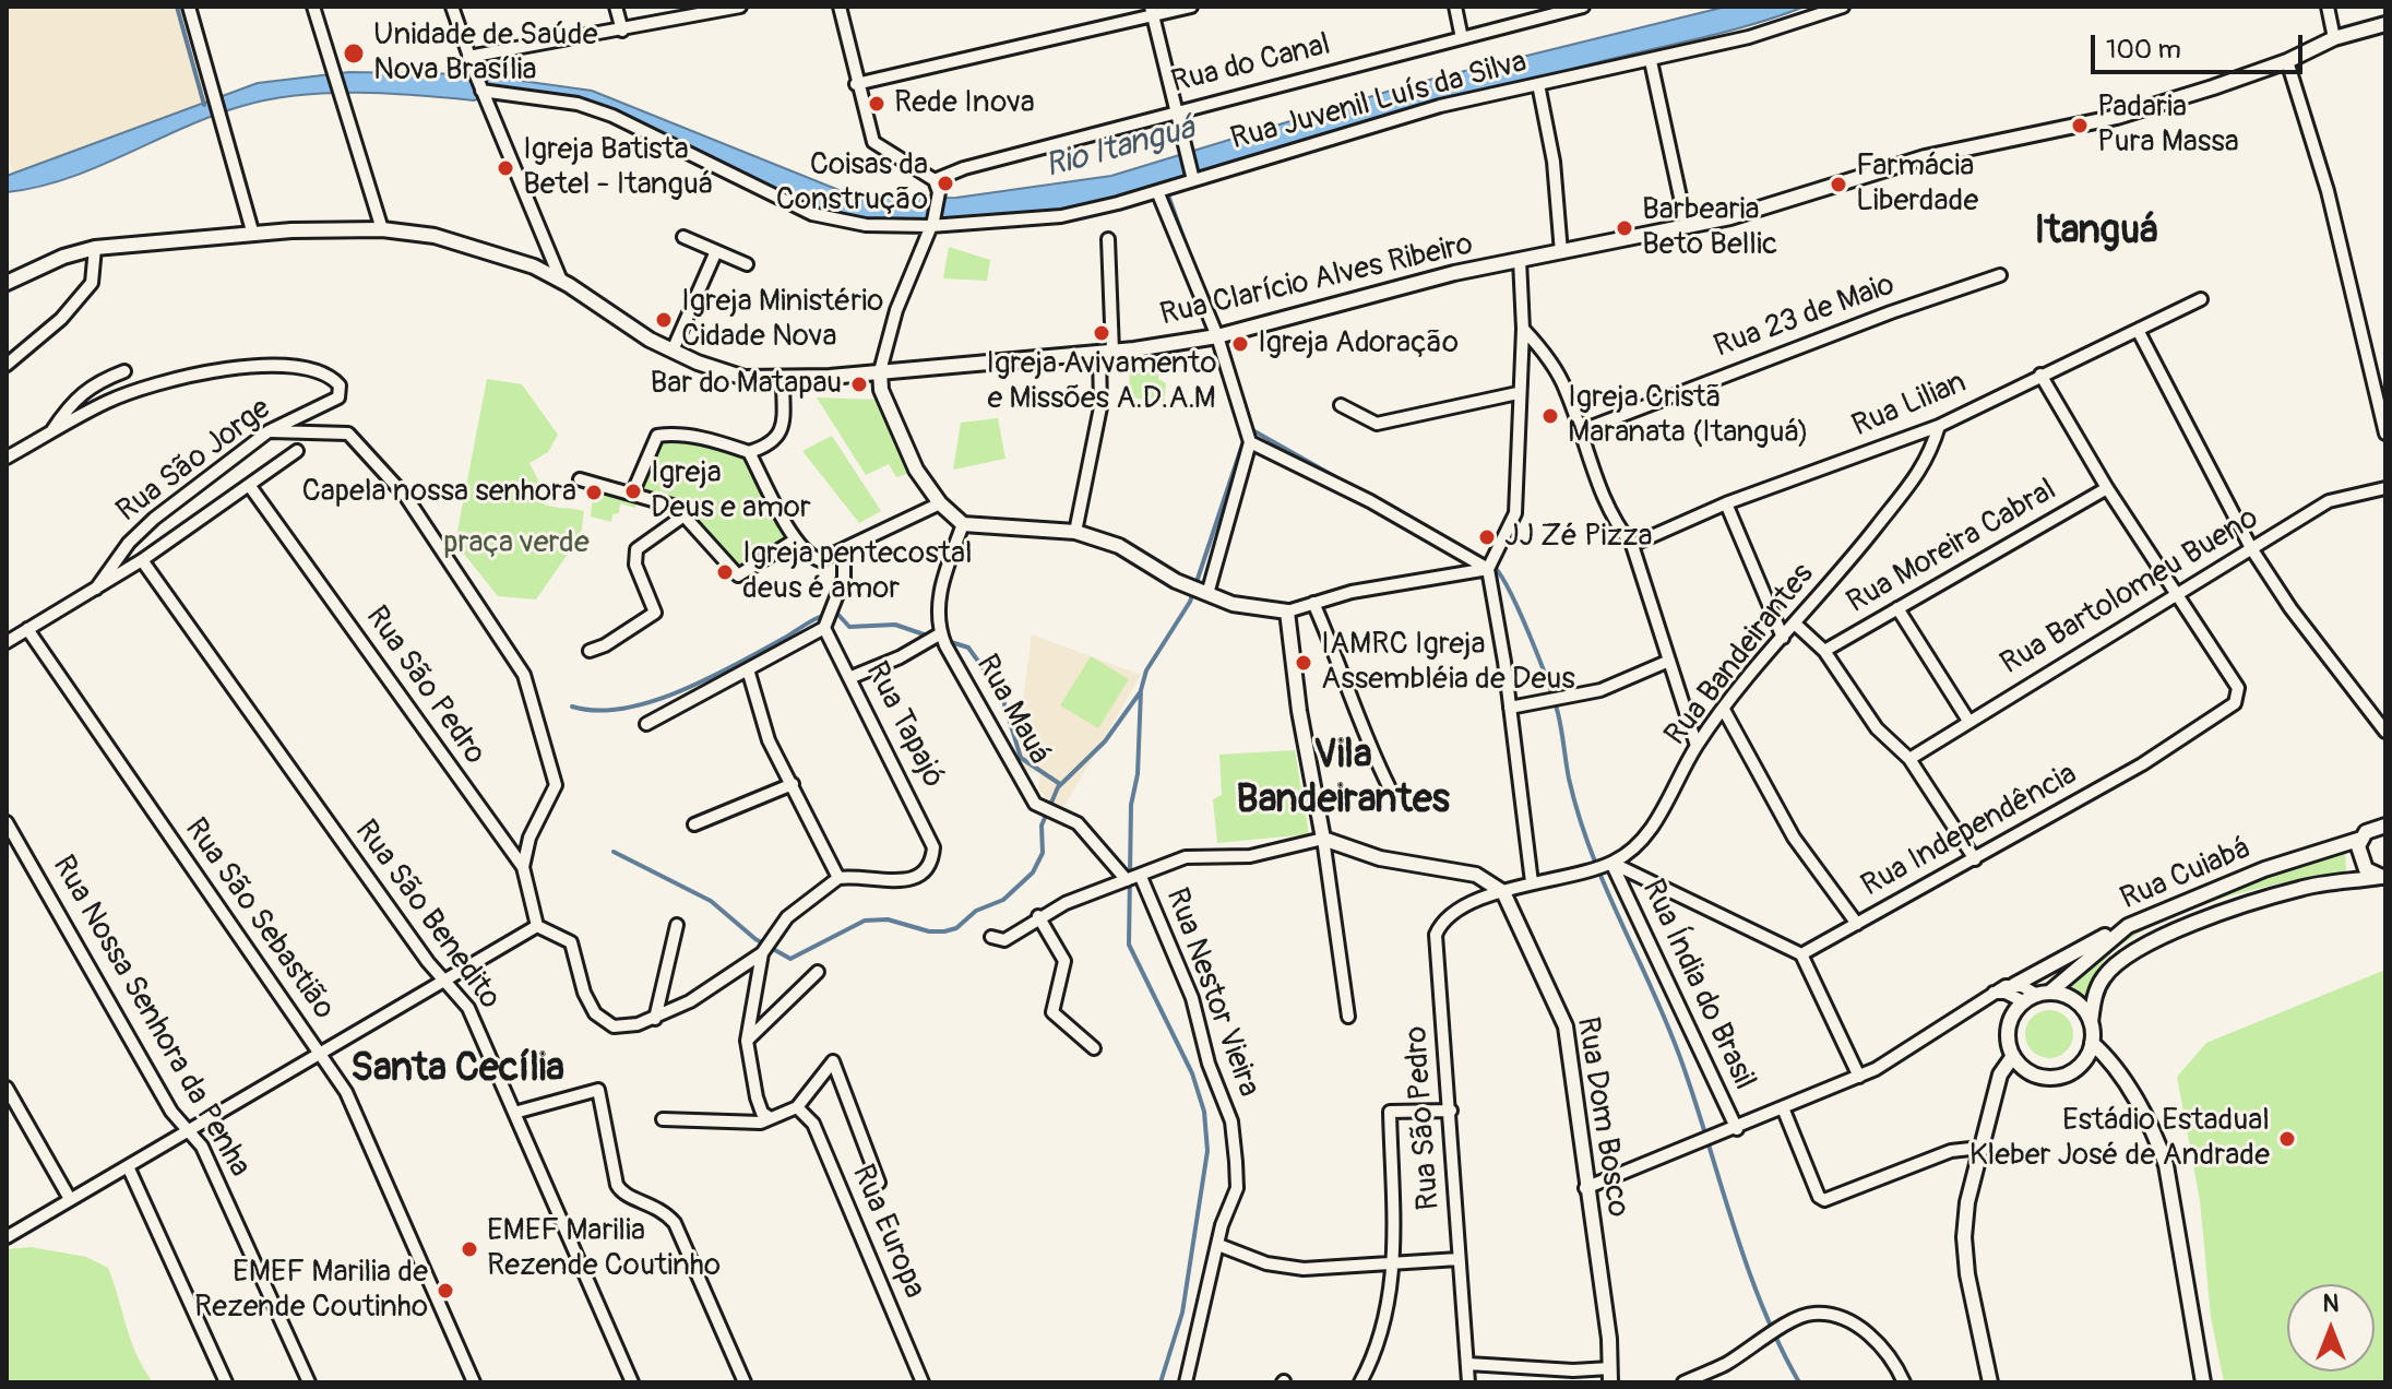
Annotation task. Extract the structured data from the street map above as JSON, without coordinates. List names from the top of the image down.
{
  "streets": {
    "street": [
      "Rua do Canal",
      "Rua Juvenil Luís da Silva",
      "Rua Clarício Alves Ribeiro",
      "Rua 23 de Maio",
      "Rua Lilian",
      "Rua São Jorge",
      "Rua Moreira Cabral",
      "Rua Bartolomeu Bueno",
      "Rua Bandeirantes",
      "Rua São Pedro",
      "Rua Mauá",
      "Rua Tapajó",
      "Rua Independência",
      "Rua Cuiabá",
      "Rua São Benedito",
      "Rua São Sebastião",
      "Rua Índia do Brasil",
      "Rua Nestor Vieira",
      "Rua Nossa Senhora da Penha",
      "Rua Dom Bosco",
      "Rua Europa"
    ]
  },
  "crossings": [
    ["Rua Lilian", "Rua Bandeirantes"],
    ["Rua Lilian", "Rua Independência"],
    ["Rua Moreira Cabral", "Rua Independência"],
    ["Rua Bartolomeu Bueno", "Rua Independência"],
    ["Rua Bandeirantes", "Rua São Pedro"],
    ["Rua Bandeirantes", "Rua Índia do Brasil"],
    ["Rua Bandeirantes", "Rua Dom Bosco"],
    ["Rua São Pedro", "Rua Dom Bosco"]
  ],
  "districts": ["Itanguá", "Vila Bandeirantes", "Santa Cecília"],
  "water": ["Rio Itanguá"],
  "parks": ["praça verde"],
  "places": [
    "Unidade de Saúde Nova Brasília",
    "Rede Inova",
    "Padaria Pura Massa",
    "Igreja Batista Betel - Itanguá",
    "Coisas da Construção",
    "Farmácia Liberdade",
    "Barbearia Beto Bellic",
    "Igreja Ministério Cidade Nova",
    "Igreja Avivamento e Missões A.D.A.M",
    "Igreja Adoração",
    "Bar do Matapau",
    "Igreja Cristã Maranata (Itanguá)",
    "Igreja Deus e amor",
    "Capela nossa senhora",
    "JJ Zé Pizza",
    "Igreja pentecostal deus é amor",
    "IAMRC Igreja Assembléia de Deus",
    "Estádio Estadual Kleber José de Andrade",
    "EMEF Marilia Rezende Coutinho",
    "EMEF Marilia de Rezende Coutinho"
  ],
  "scale_bar": "100 m",
  "north": "top"
}
